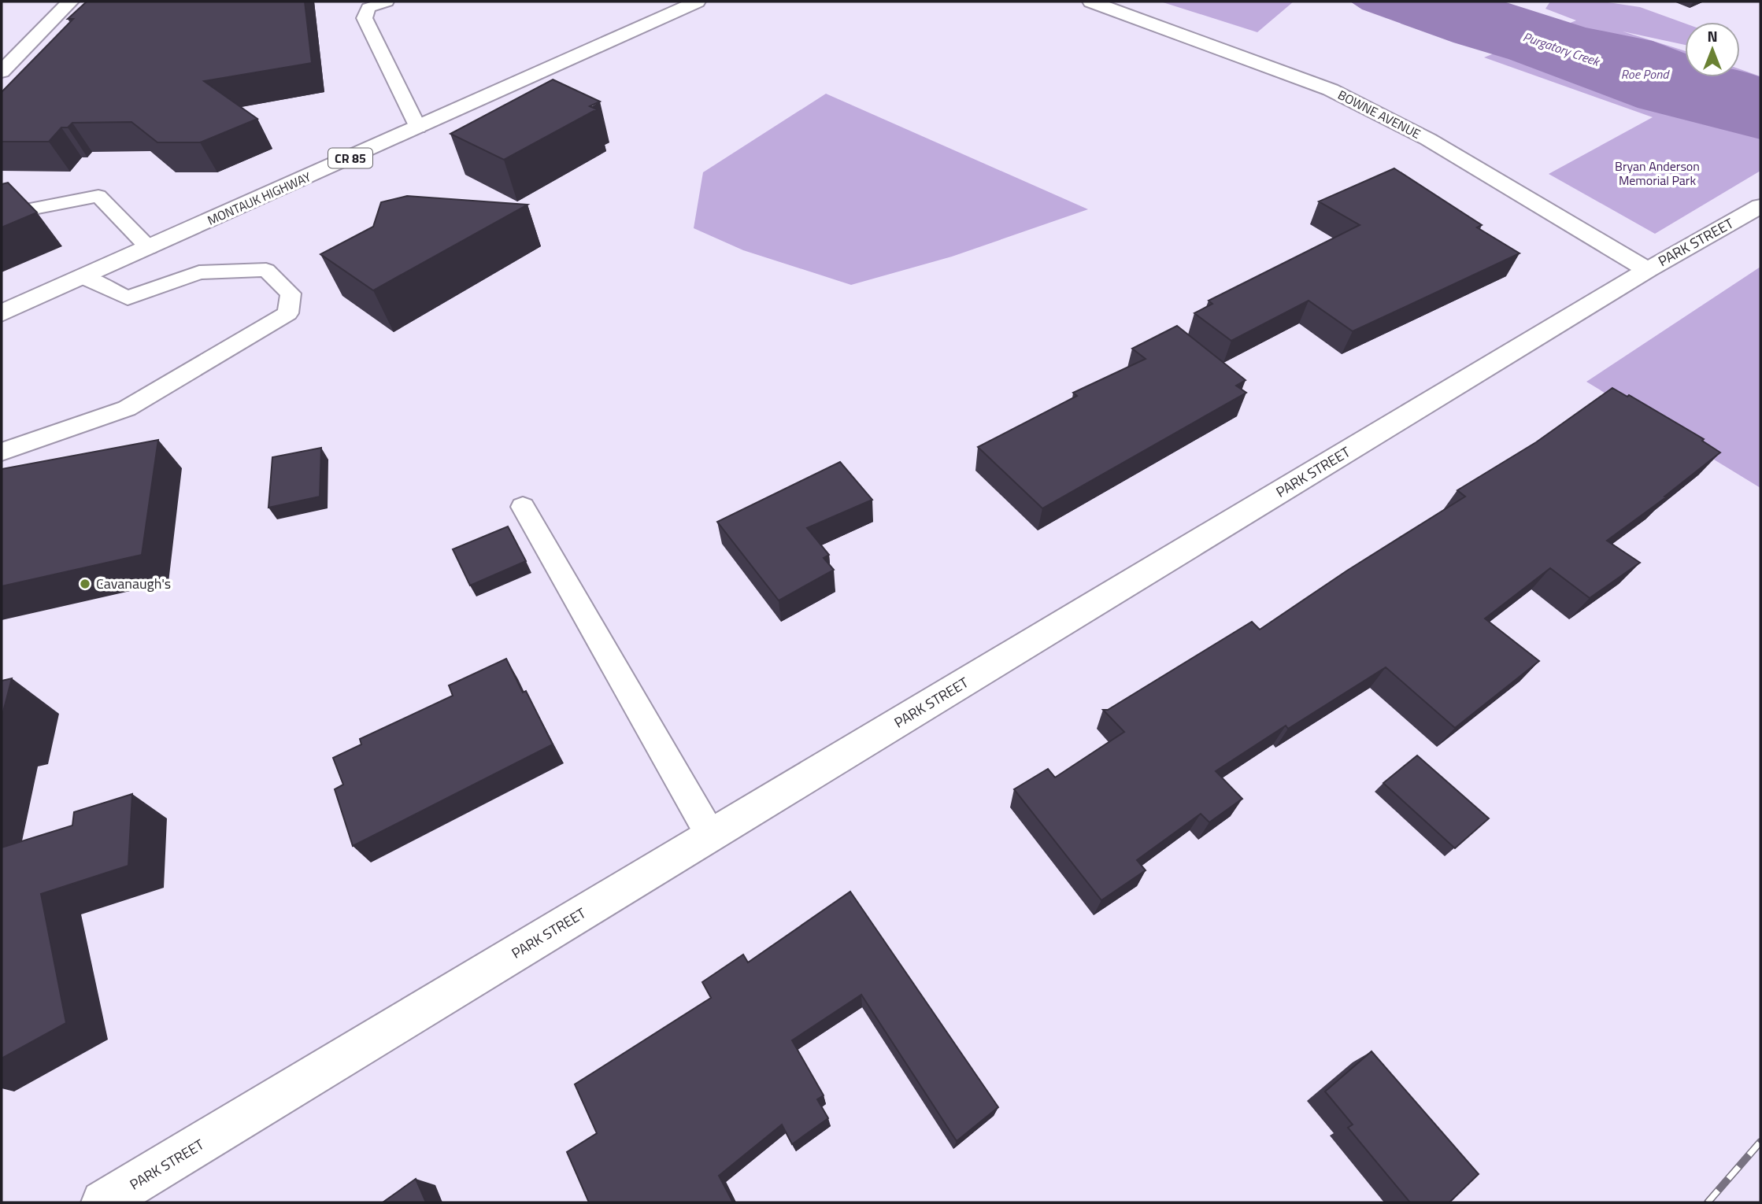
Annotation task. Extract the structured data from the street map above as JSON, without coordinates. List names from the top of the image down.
{
  "streets": {
    "street": [
      "BOWNE AVENUE",
      "CR 85",
      "MONTAUK HIGHWAY",
      "PARK STREET"
    ]
  },
  "crossings": [
    ["BOWNE AVENUE", "PARK STREET"]
  ],
  "water": ["Purgatory Creek", "Roe Pond"],
  "parks": ["Bryan Anderson Memorial Park"],
  "places": ["Cavanaugh's"],
  "north": "top"
}
